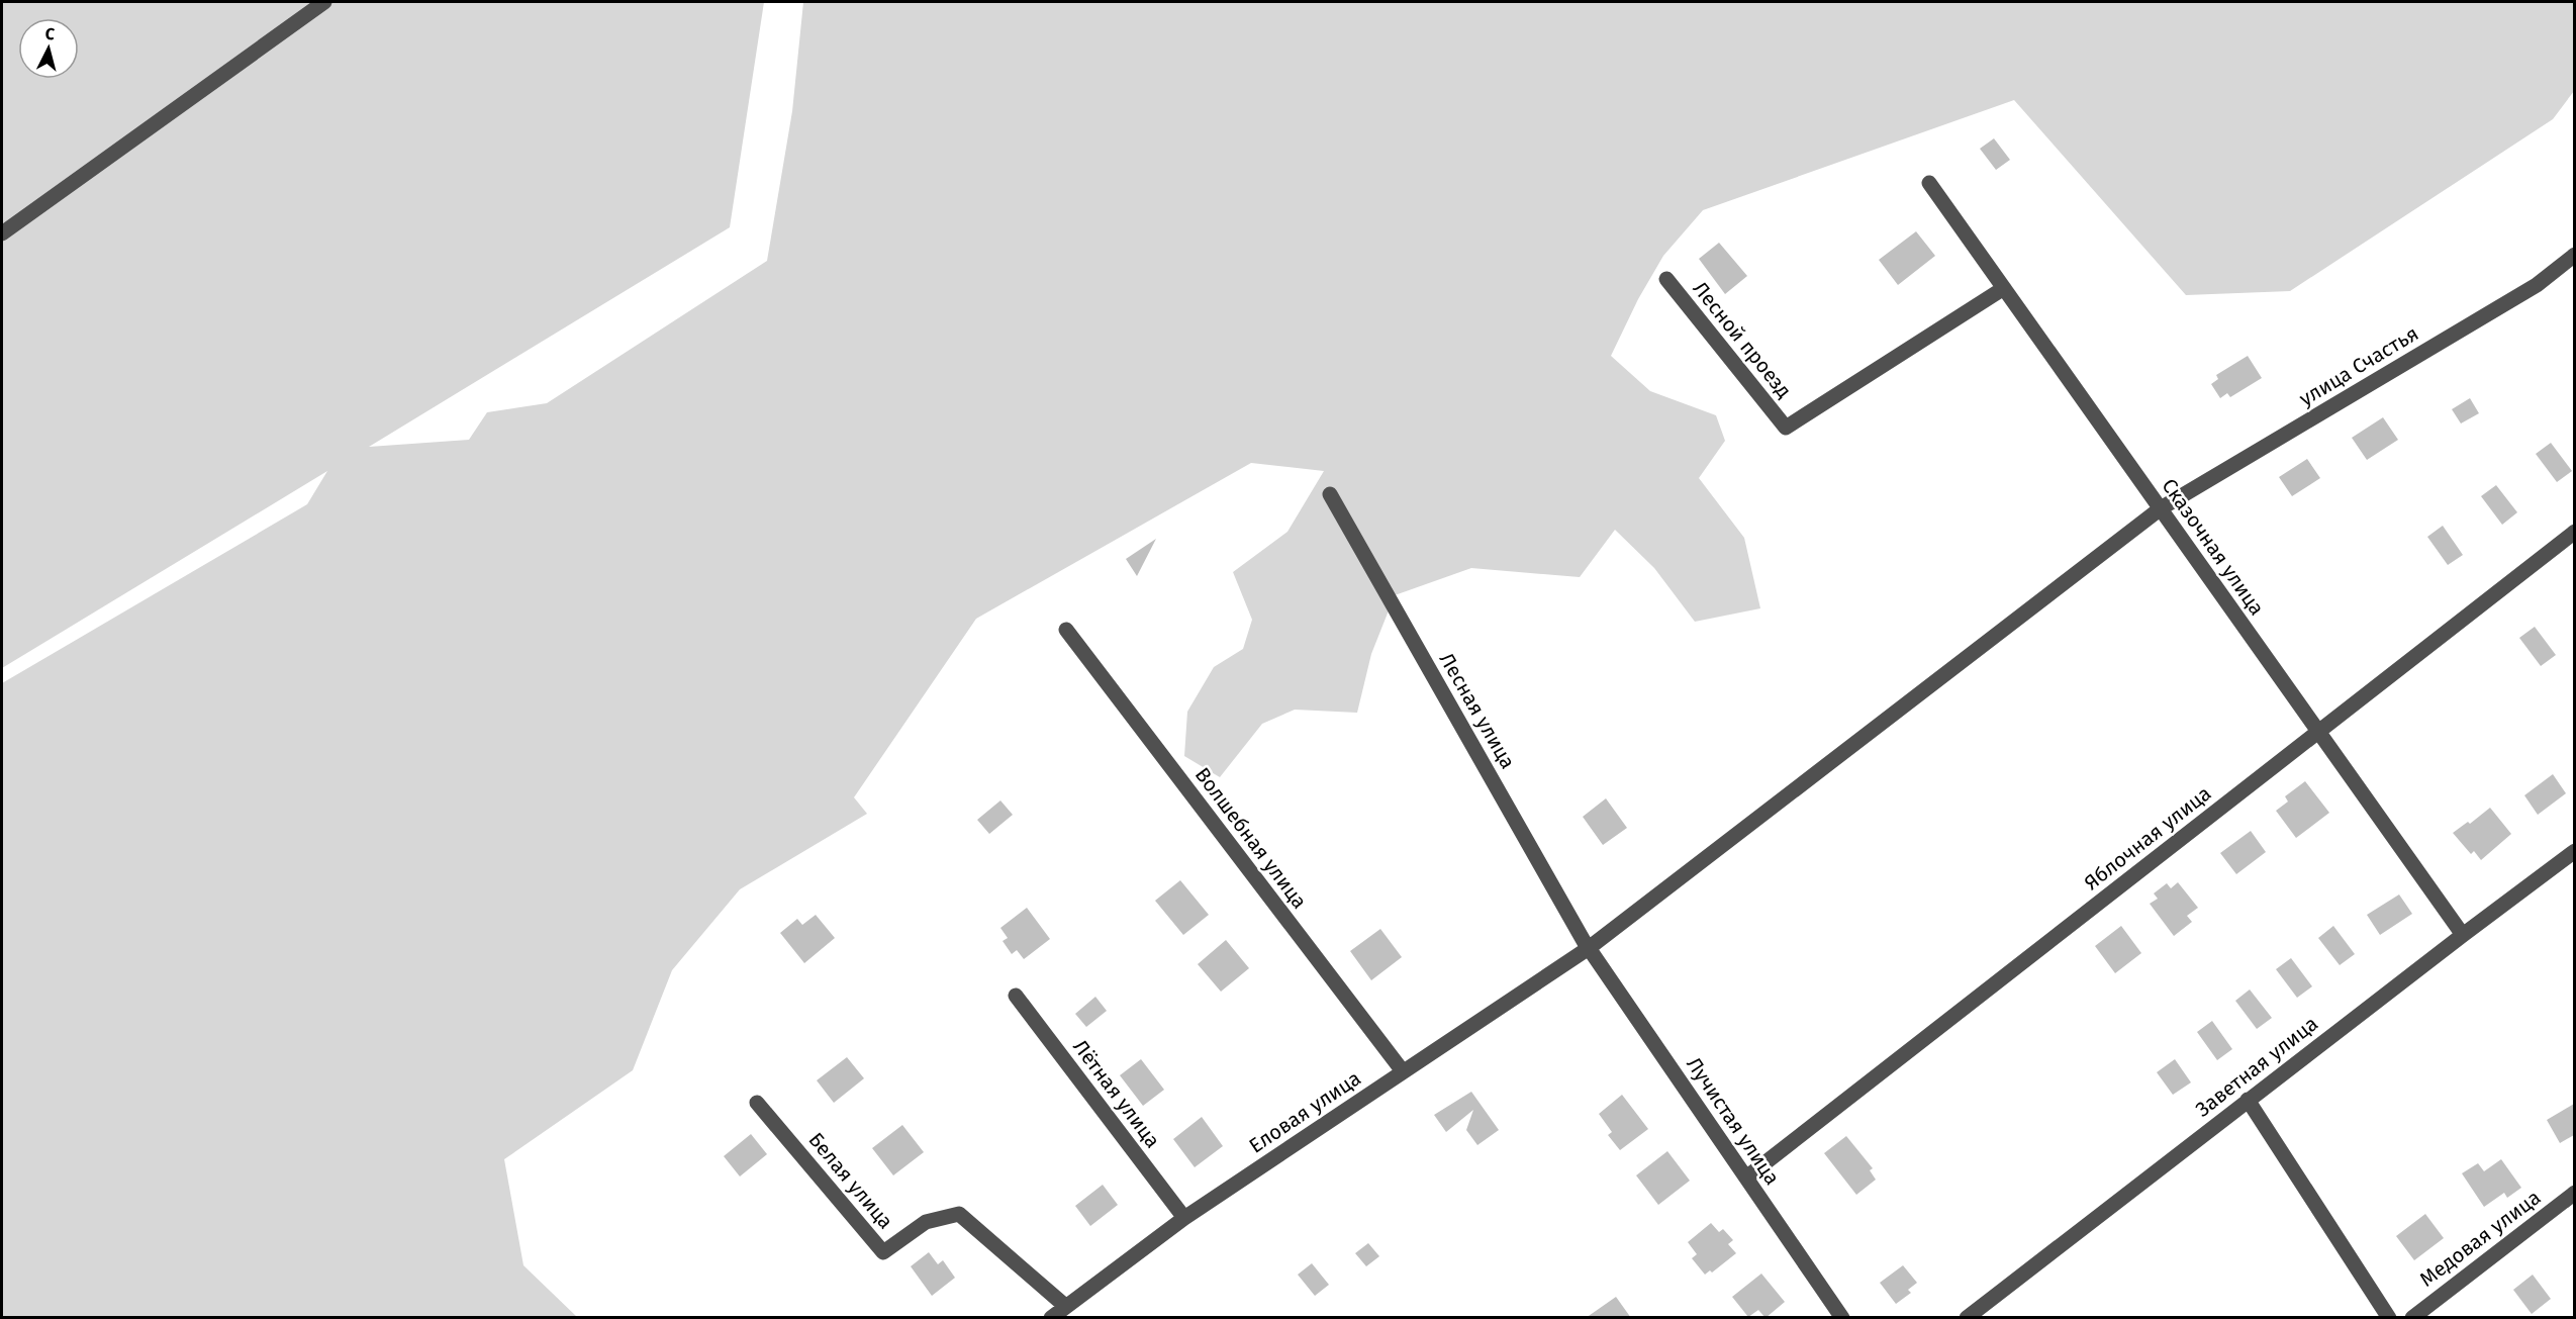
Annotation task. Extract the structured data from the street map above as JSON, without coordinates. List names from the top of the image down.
{
  "streets": {
    "street": [
      "Лесной проезд",
      "улица Счастья",
      "Сказочная улица",
      "Лесная улица",
      "Волшебная улица",
      "Яблочная улица",
      "Заветная улица",
      "Лётная улица",
      "Еловая улица",
      "Лучистая улица",
      "Белая улица",
      "Медовая улица"
    ]
  },
  "crossings": [
    ["Лесной проезд", "Сказочная улица"],
    ["улица Счастья", "Сказочная улица"],
    ["улица Счастья", "Лесная улица"],
    ["улица Счастья", "Еловая улица"],
    ["улица Счастья", "Лучистая улица"],
    ["Сказочная улица", "Яблочная улица"],
    ["Сказочная улица", "Заветная улица"],
    ["Лесная улица", "Еловая улица"],
    ["Лесная улица", "Лучистая улица"],
    ["Волшебная улица", "Еловая улица"],
    ["Яблочная улица", "Лучистая улица"],
    ["Лётная улица", "Еловая улица"],
    ["Еловая улица", "Лучистая улица"],
    ["Еловая улица", "Белая улица"]
  ],
  "north": "top"
}
